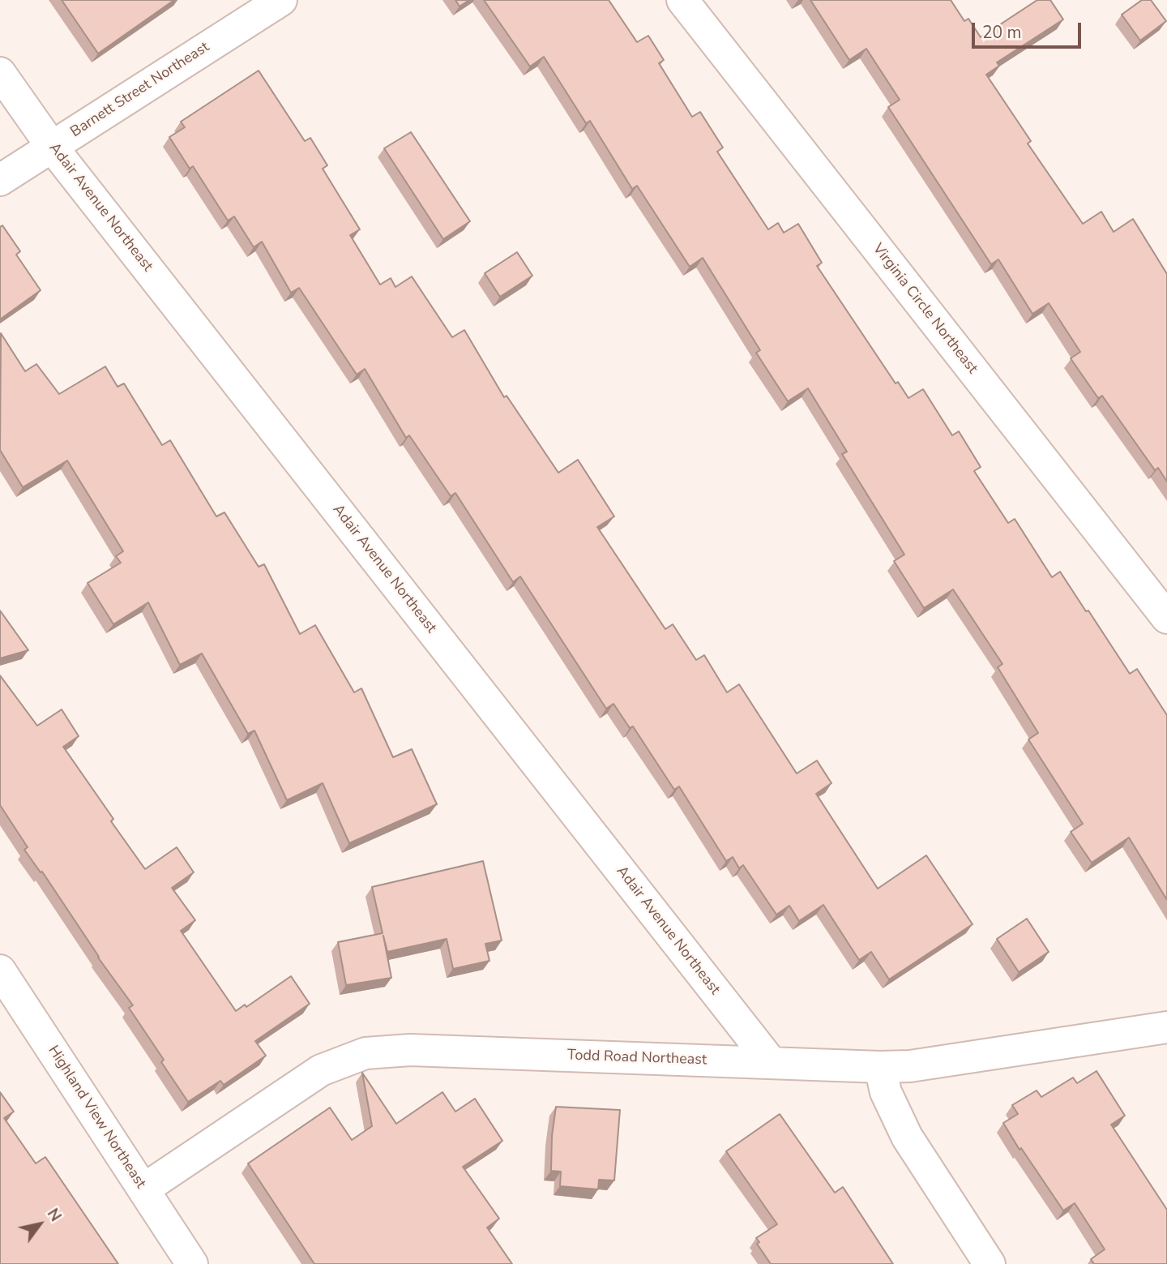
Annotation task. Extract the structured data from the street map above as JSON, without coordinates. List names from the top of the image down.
{
  "streets": {
    "street": [
      "Barnett Street Northeast",
      "Adair Avenue Northeast",
      "Virginia Circle Northeast",
      "Todd Road Northeast",
      "Highland View Northeast"
    ]
  },
  "crossings": [
    ["Barnett Street Northeast", "Adair Avenue Northeast"],
    ["Adair Avenue Northeast", "Todd Road Northeast"],
    ["Todd Road Northeast", "Highland View Northeast"]
  ],
  "scale_bar": "20 m",
  "north": "top right"
}
